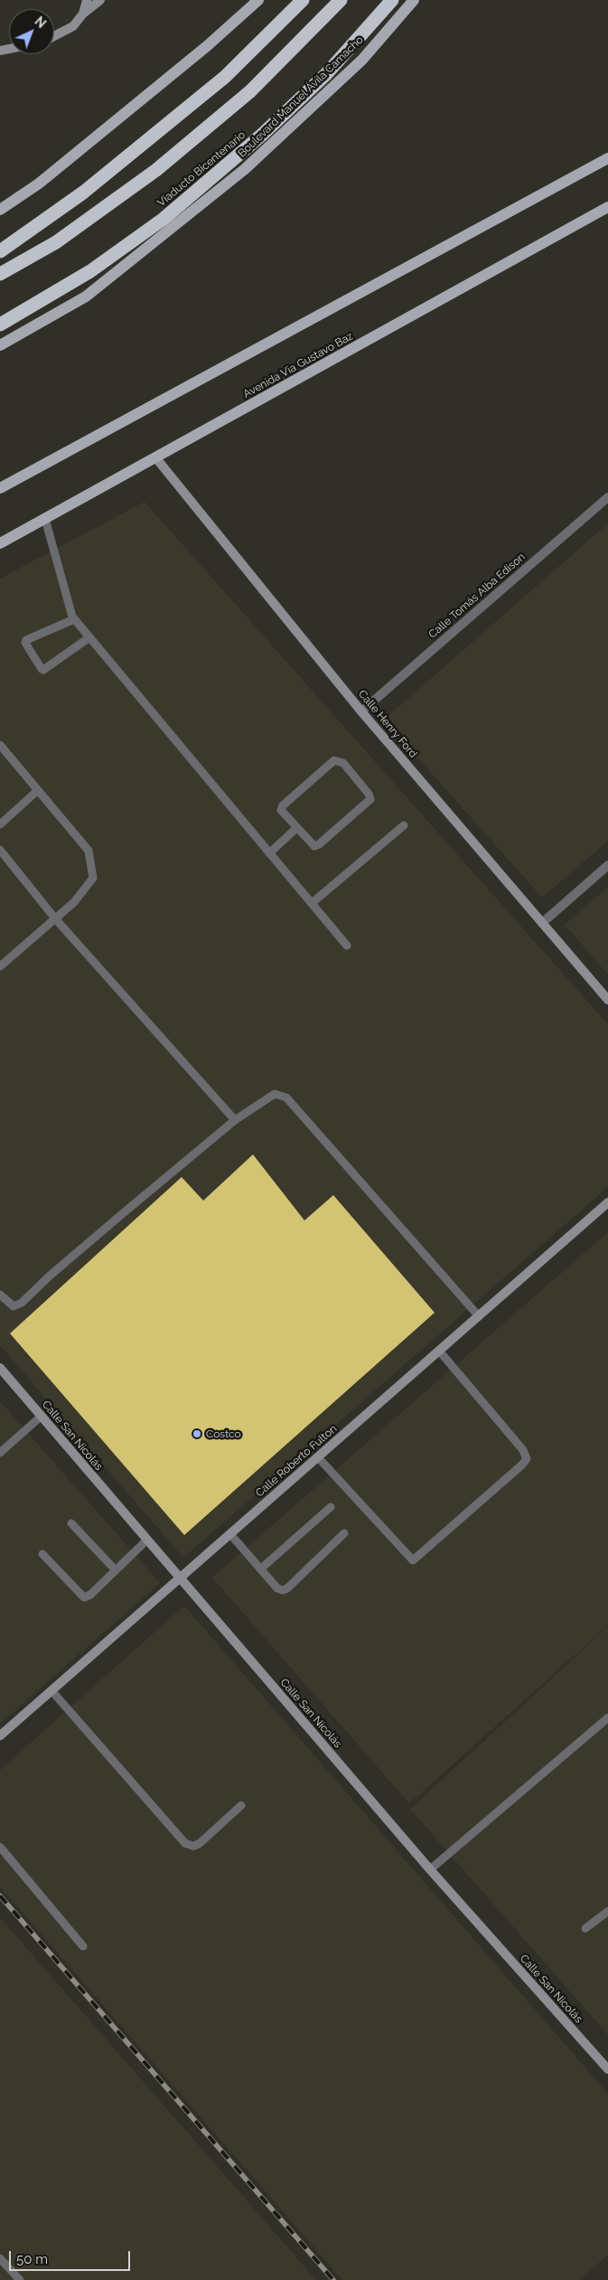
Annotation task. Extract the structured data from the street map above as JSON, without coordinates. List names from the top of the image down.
{
  "streets": {
    "highway": ["Viaducto Bicentenario"],
    "main road": ["Boulevard Manuel Ávila Camacho", "Avenida Via Gustavo Baz"],
    "street": [
      "Calle Tomás Alba Edison",
      "Calle Henry Ford",
      "Calle San Nicolás",
      "Calle Roberto Fulton"
    ]
  },
  "crossings": [
    ["Avenida Via Gustavo Baz", "Calle Henry Ford"],
    ["Calle Tomás Alba Edison", "Calle Henry Ford"],
    ["Calle San Nicolás", "Calle Roberto Fulton"]
  ],
  "places": ["Costco"],
  "scale_bar": "50 m",
  "north": "top right"
}
